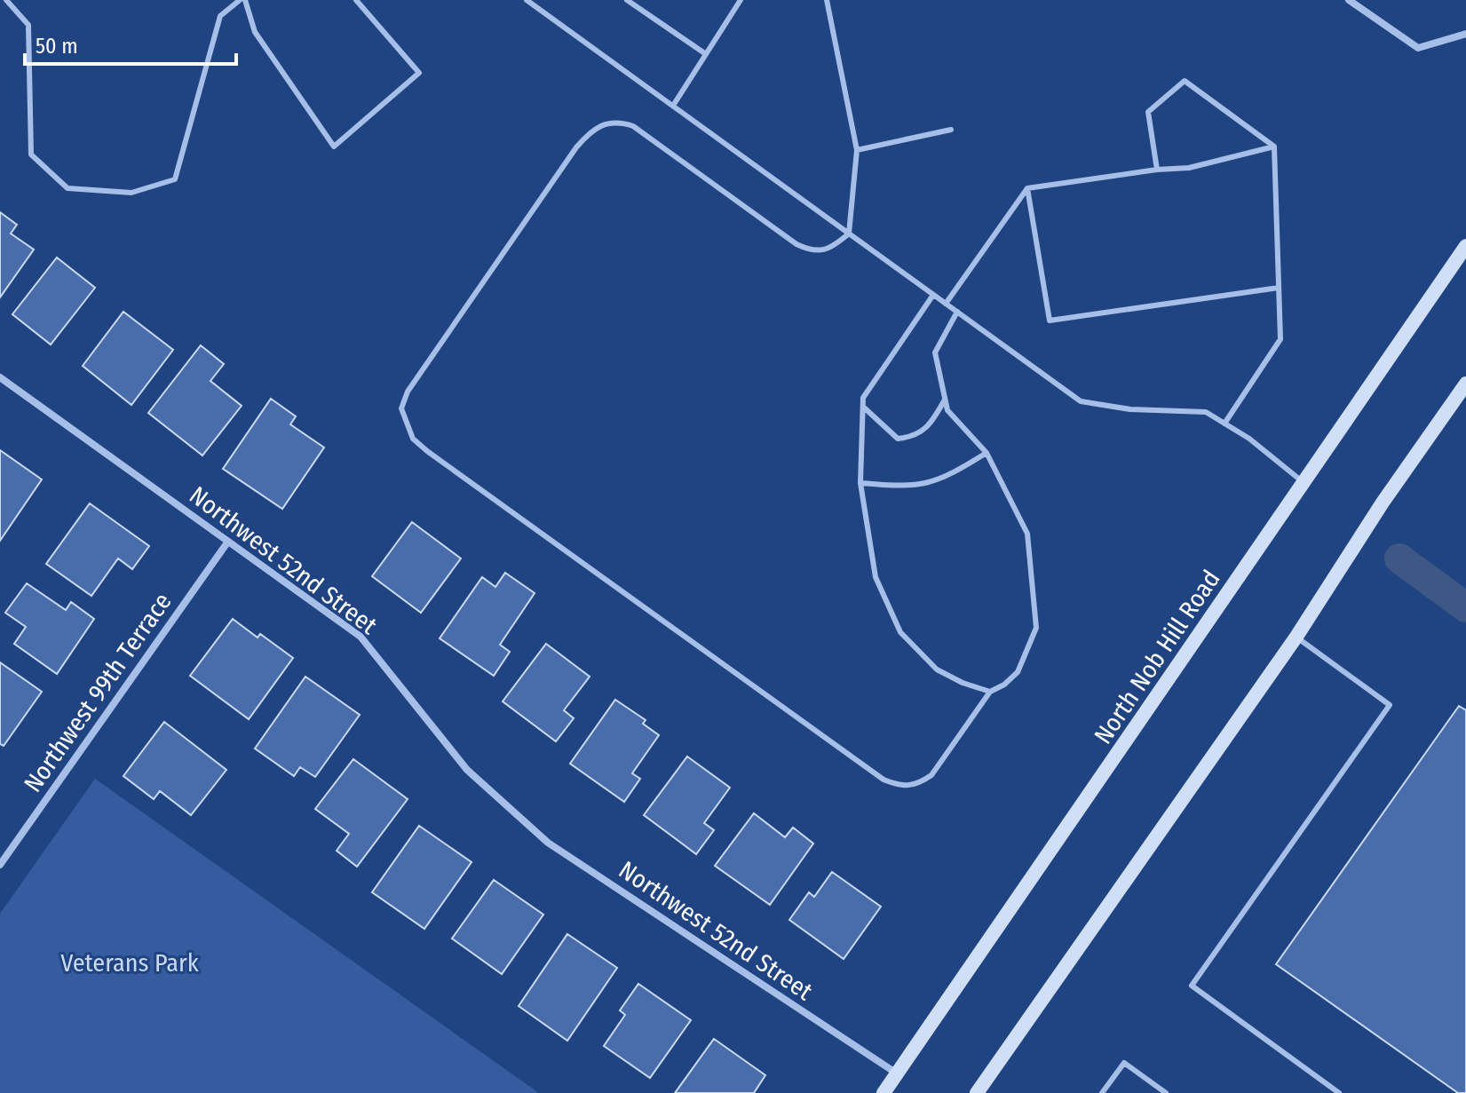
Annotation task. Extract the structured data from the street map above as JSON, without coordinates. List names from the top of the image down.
{
  "streets": {
    "main road": ["North Nob Hill Road"],
    "street": ["Northwest 52nd Street", "Northwest 99th Terrace"]
  },
  "crossings": [
    ["Northwest 52nd Street", "North Nob Hill Road"],
    ["Northwest 52nd Street", "Northwest 99th Terrace"]
  ],
  "parks": ["Veterans Park"],
  "scale_bar": "50 m"
}
